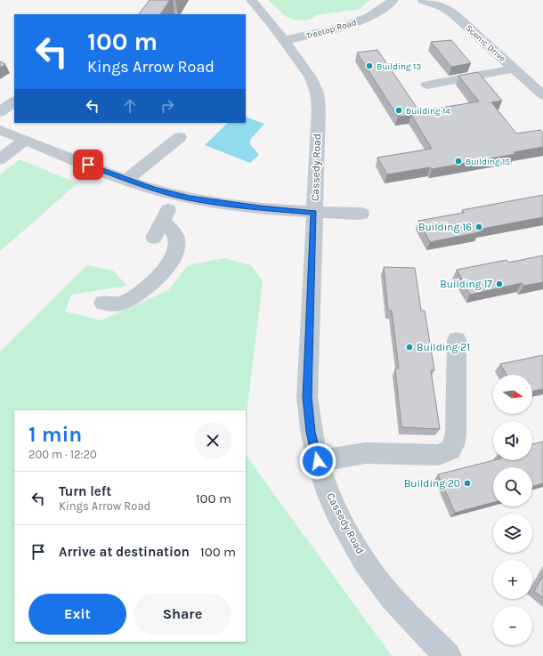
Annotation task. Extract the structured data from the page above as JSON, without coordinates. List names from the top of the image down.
{
  "streets": {
    "street": ["Treetop Road", "Scenic Drive", "Cassedy Road"]
  },
  "crossings": [
    ["Treetop Road", "Cassedy Road"]
  ],
  "places": [
    "Building 13",
    "Building 14",
    "Building 15",
    "Building 16",
    "Building 17",
    "Building 21",
    "Building 20"
  ],
  "north": "right",
  "page": {
    "turn": ["100 m", "Kings Arrow Road"],
    "map_buttons": ["+", "−"],
    "heading": ["1 min", "200 m · 12:20"],
    "list": [
      {
        "name": "Turn left",
        "note": "Kings Arrow Road",
        "value": "100 m"
      },
      {
        "name": "Arrive at destination",
        "value": "100 m"
      }
    ],
    "buttons": ["Exit", "Share"]
  }
}
